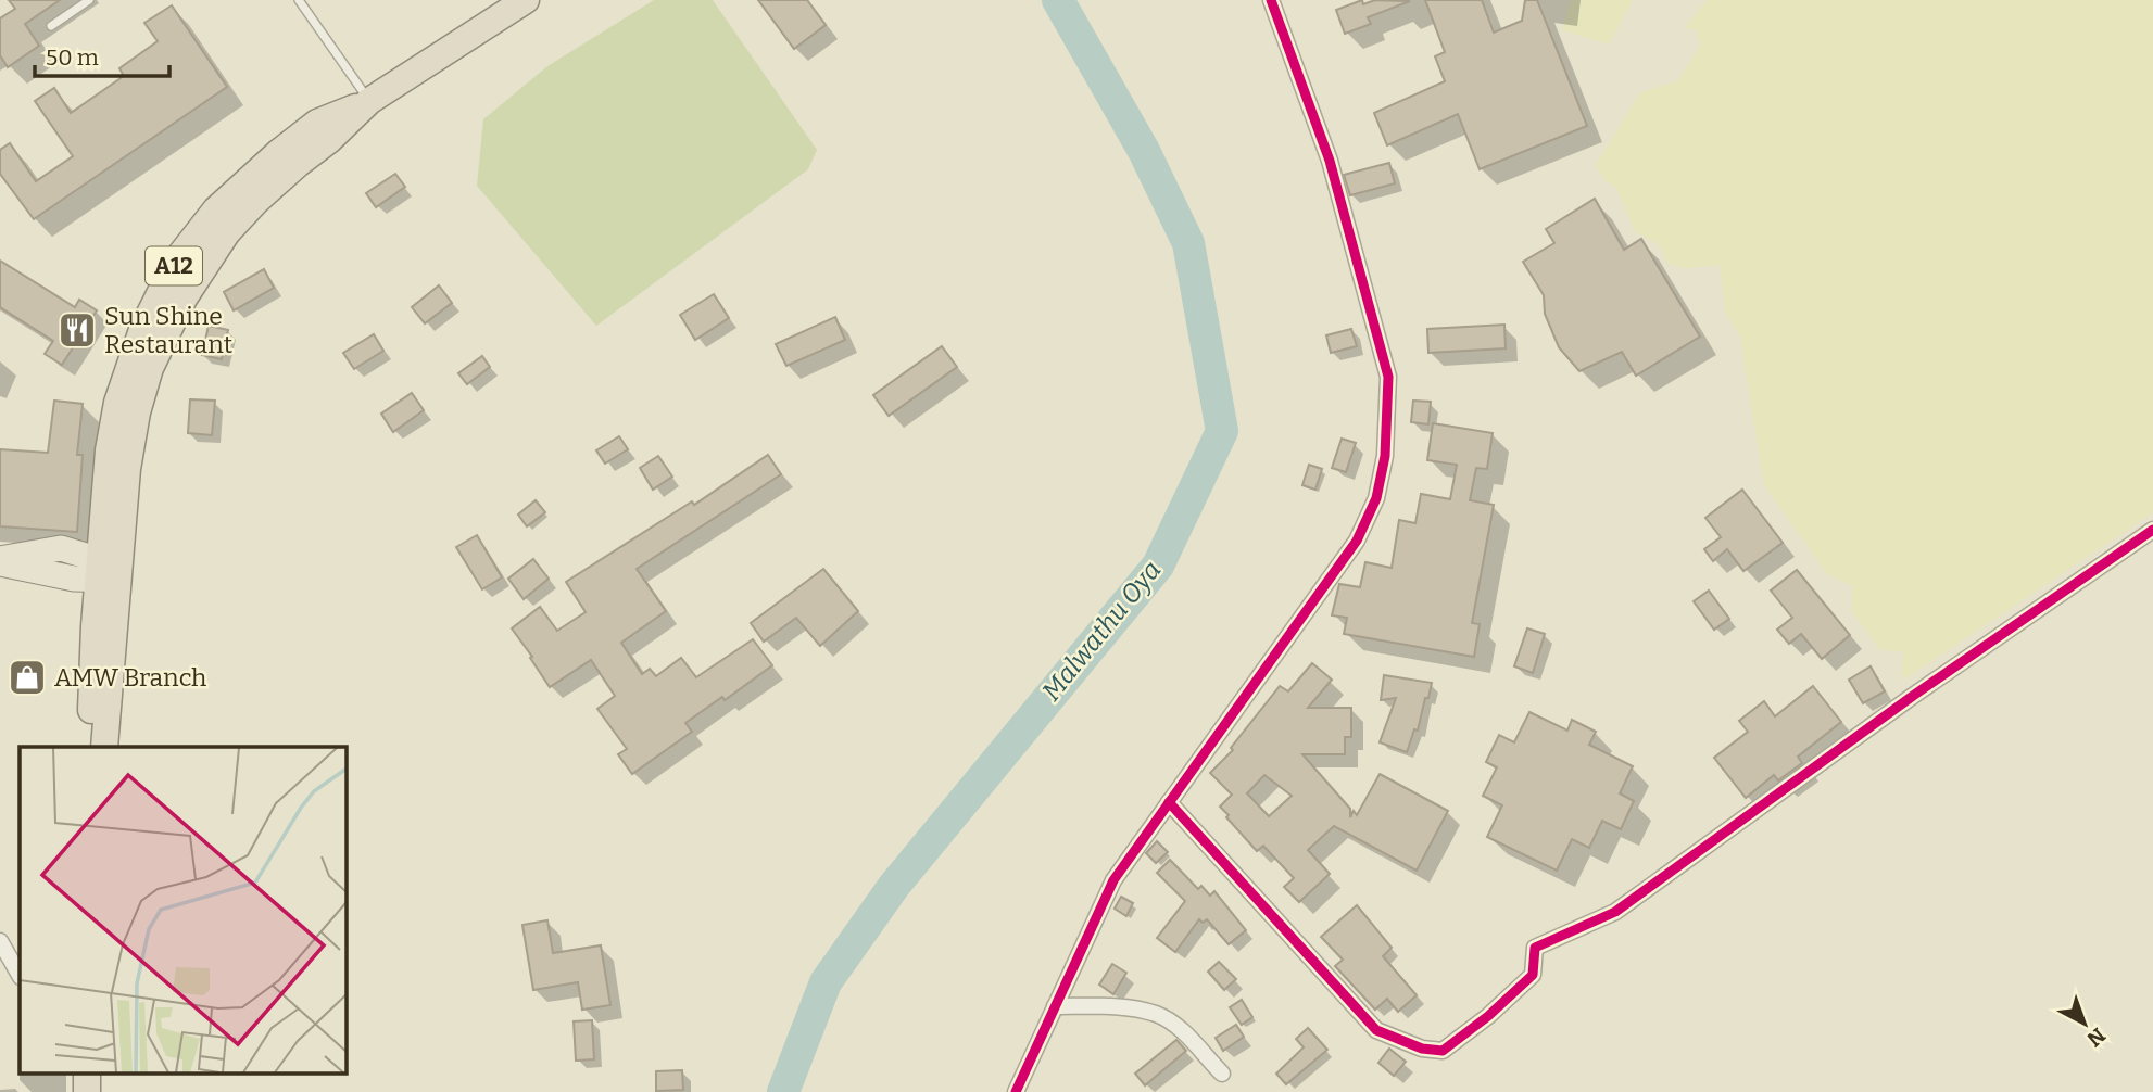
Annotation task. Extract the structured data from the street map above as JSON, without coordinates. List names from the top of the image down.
{
  "streets": {
    "highway": ["A12"]
  },
  "water": ["Malwathu Oya"],
  "places": {
    "restaurant": ["Sun Shine Restaurant"],
    "shop": ["AMW Branch"]
  },
  "scale_bar": "50 m",
  "north": "bottom right"
}
